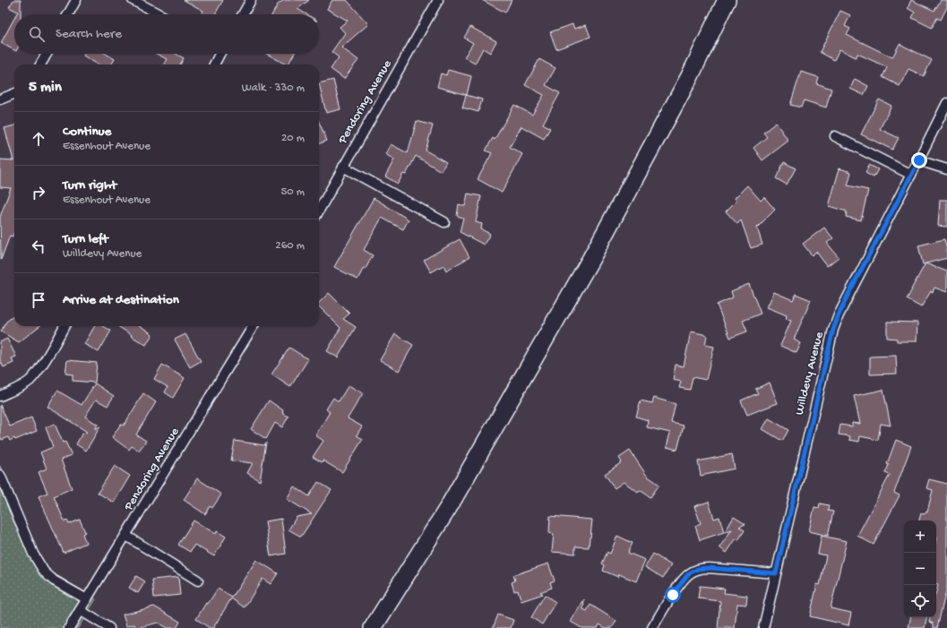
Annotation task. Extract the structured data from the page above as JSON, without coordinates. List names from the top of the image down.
{
  "streets": {
    "street": ["Pendoring Avenue", "Willdevy Avenue"]
  },
  "page": {
    "search": "Search here",
    "heading": ["5 min", "Walk · 330 m"],
    "list": [
      ["Continue", "Essenhout Avenue", "20 m"],
      ["Turn right", "Essenhout Avenue", "50 m"],
      ["Turn left", "Willdevy Avenue", "260 m"],
      "Arrive at destination"
    ],
    "map_buttons": ["+", "−"]
  }
}
